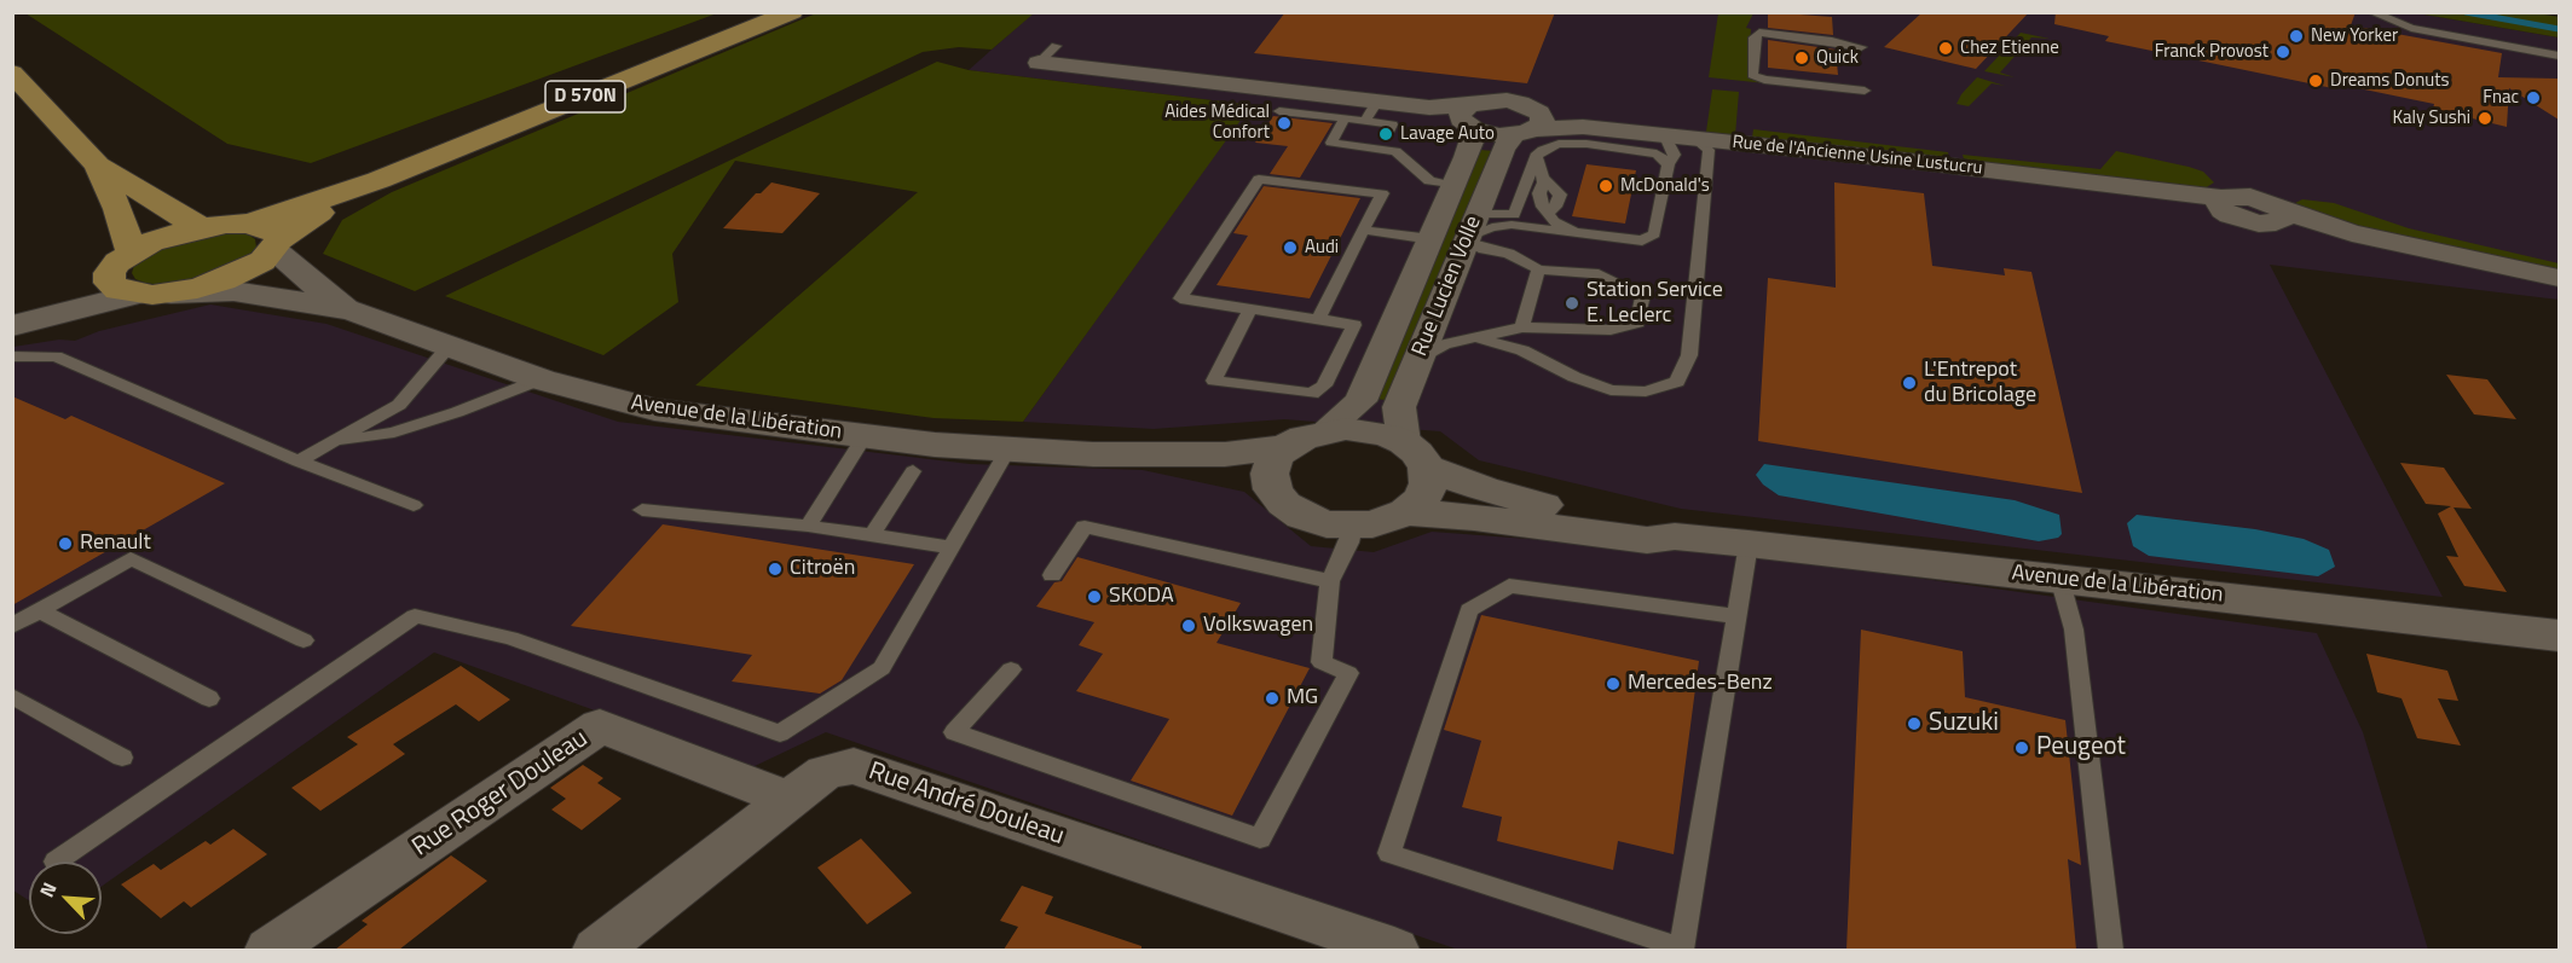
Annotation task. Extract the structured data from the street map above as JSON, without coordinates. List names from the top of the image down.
{
  "streets": {
    "main road": ["D 570N", "Avenue de la Libération"],
    "street": [
      "Rue de l'Ancienne Usine Lustucru",
      "Rue Lucien Volle",
      "Rue Roger Douleau",
      "Rue André Douleau"
    ]
  },
  "crossings": [
    ["D 570N", "Avenue de la Libération"],
    ["Rue de l'Ancienne Usine Lustucru", "Rue Lucien Volle"],
    ["Rue Lucien Volle", "Avenue de la Libération"],
    ["Rue Roger Douleau", "Rue André Douleau"]
  ],
  "places": [
    "New Yorker",
    "Chez Etienne",
    "Franck Provost",
    "Quick",
    "Dreams Donuts",
    "Fnac",
    "Kaly Sushi",
    "Aides Médical Confort",
    "Lavage Auto",
    "McDonald's",
    "Audi",
    "Station Service E. Leclerc",
    "L'Entrepot du Bricolage",
    "Renault",
    "Citroën",
    "SKODA",
    "Volkswagen",
    "Mercedes-Benz",
    "MG",
    "Suzuki",
    "Peugeot"
  ],
  "north": "top left"
}
